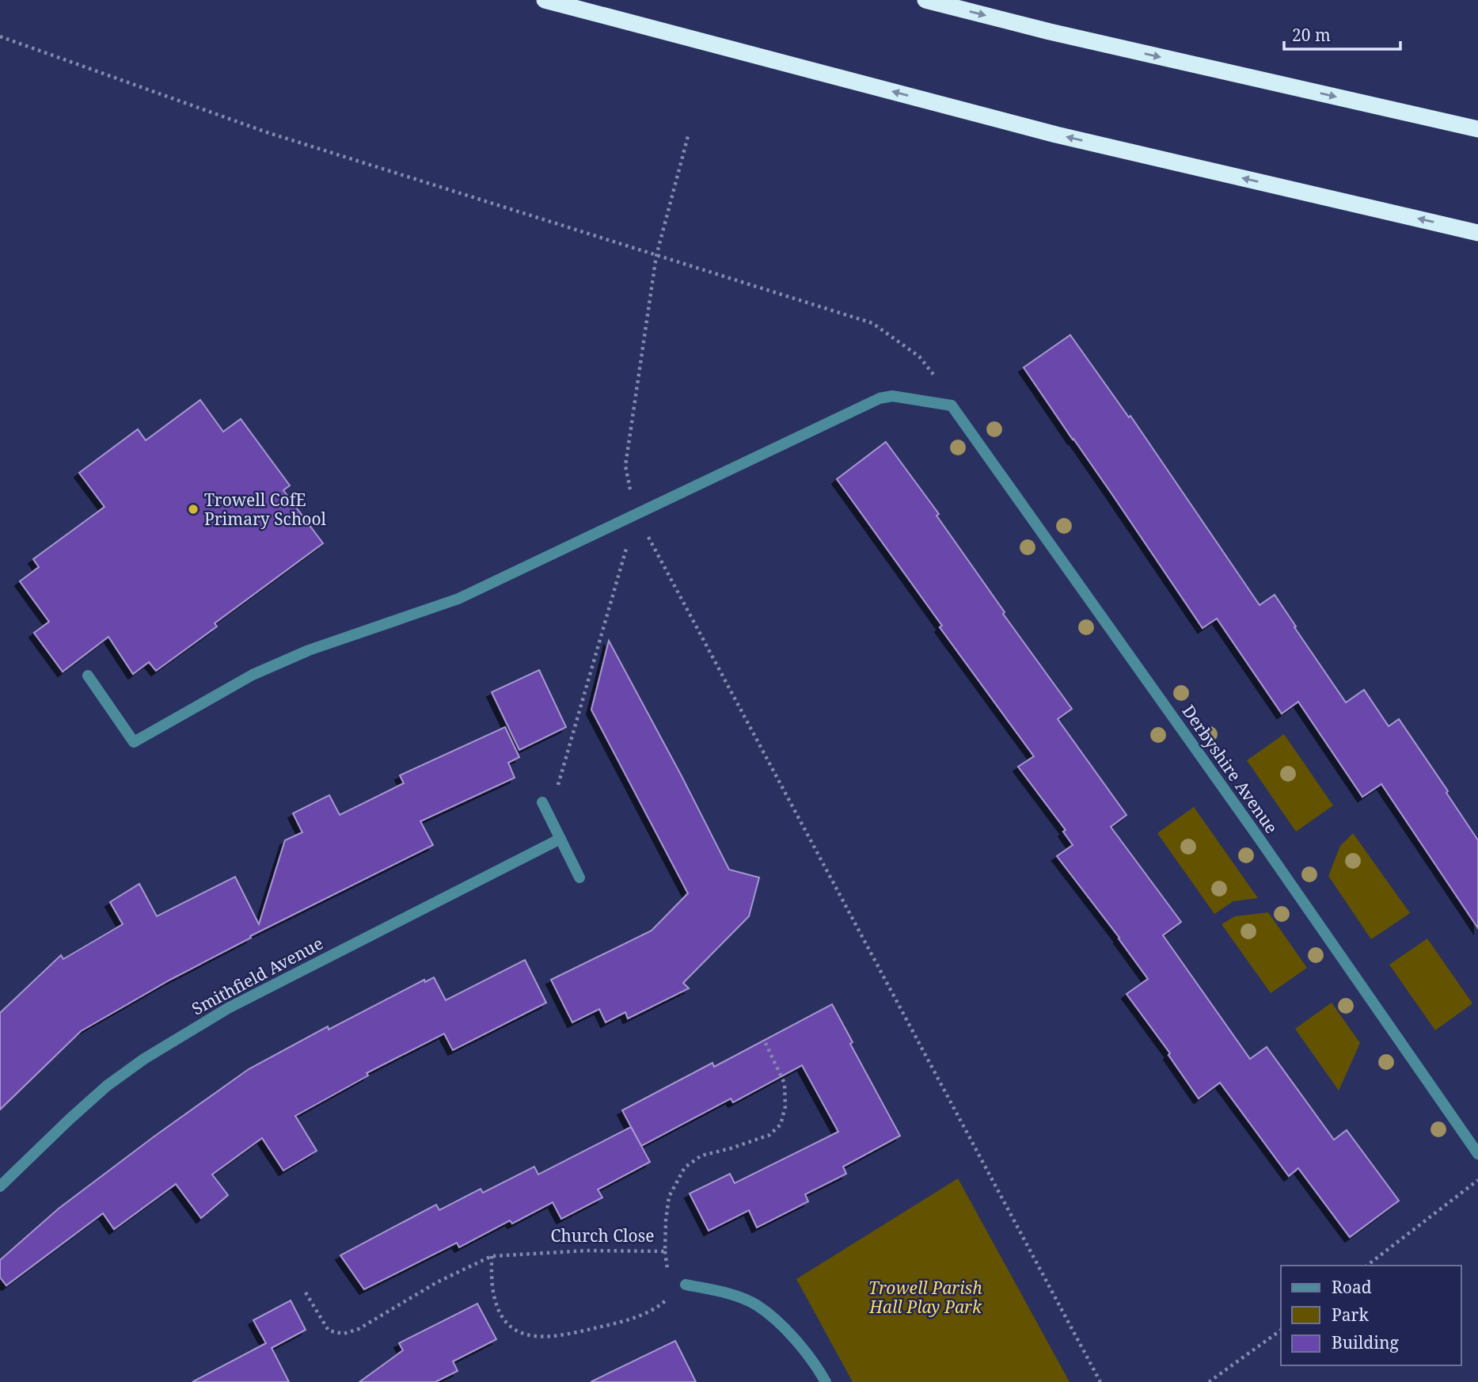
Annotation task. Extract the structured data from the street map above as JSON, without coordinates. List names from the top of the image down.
{
  "streets": {
    "street": ["Derbyshire Avenue", "Smithfield Avenue"],
    "path": ["Church Close"]
  },
  "parks": ["Trowell Parish Hall Play Park"],
  "places": ["Trowell CofE Primary School"],
  "legend": ["Road", "Park", "Building"],
  "scale_bar": "20 m"
}
